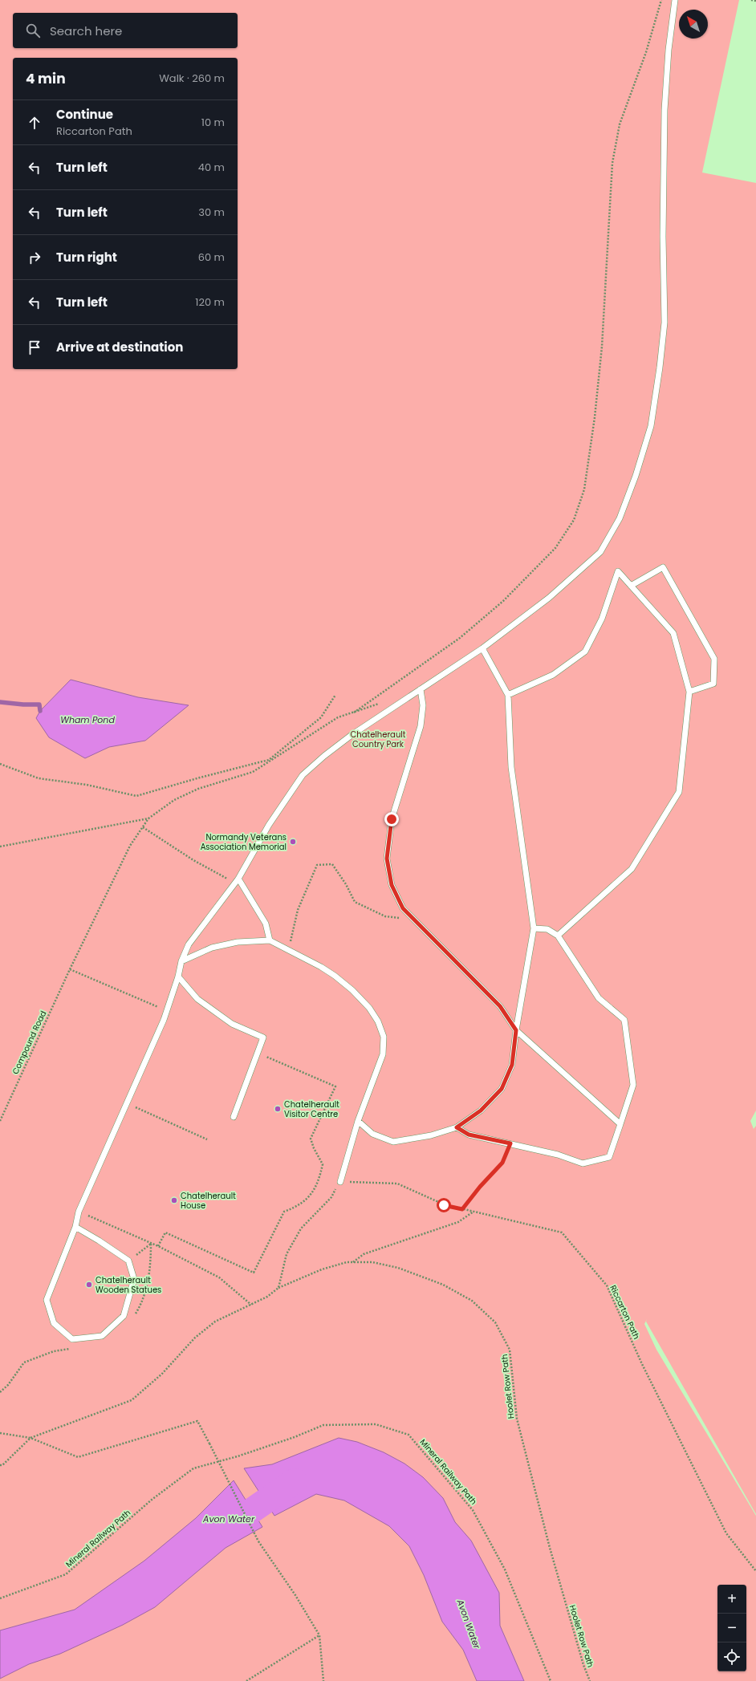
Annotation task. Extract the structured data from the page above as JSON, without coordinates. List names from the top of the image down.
{
  "streets": {
    "path": [
      "Compound Road",
      "Riccarton Path",
      "Hoolet Row Path",
      "Mineral Railway Path"
    ]
  },
  "water": ["Wham Pond", "Avon Water"],
  "parks": ["Chatelherault Country Park"],
  "places": [
    "Normandy Veterans Association Memorial",
    "Chatelherault Visitor Centre",
    "Chatelherault House",
    "Chatelherault Wooden Statues"
  ],
  "north": "top left",
  "page": {
    "search": "Search here",
    "heading": ["4 min", "Walk · 260 m"],
    "list": [
      ["Continue", "Riccarton Path", "10 m"],
      ["Turn left", "40 m"],
      ["Turn left", "30 m"],
      ["Turn right", "60 m"],
      ["Turn left", "120 m"],
      "Arrive at destination"
    ],
    "map_buttons": ["+", "−"]
  }
}
